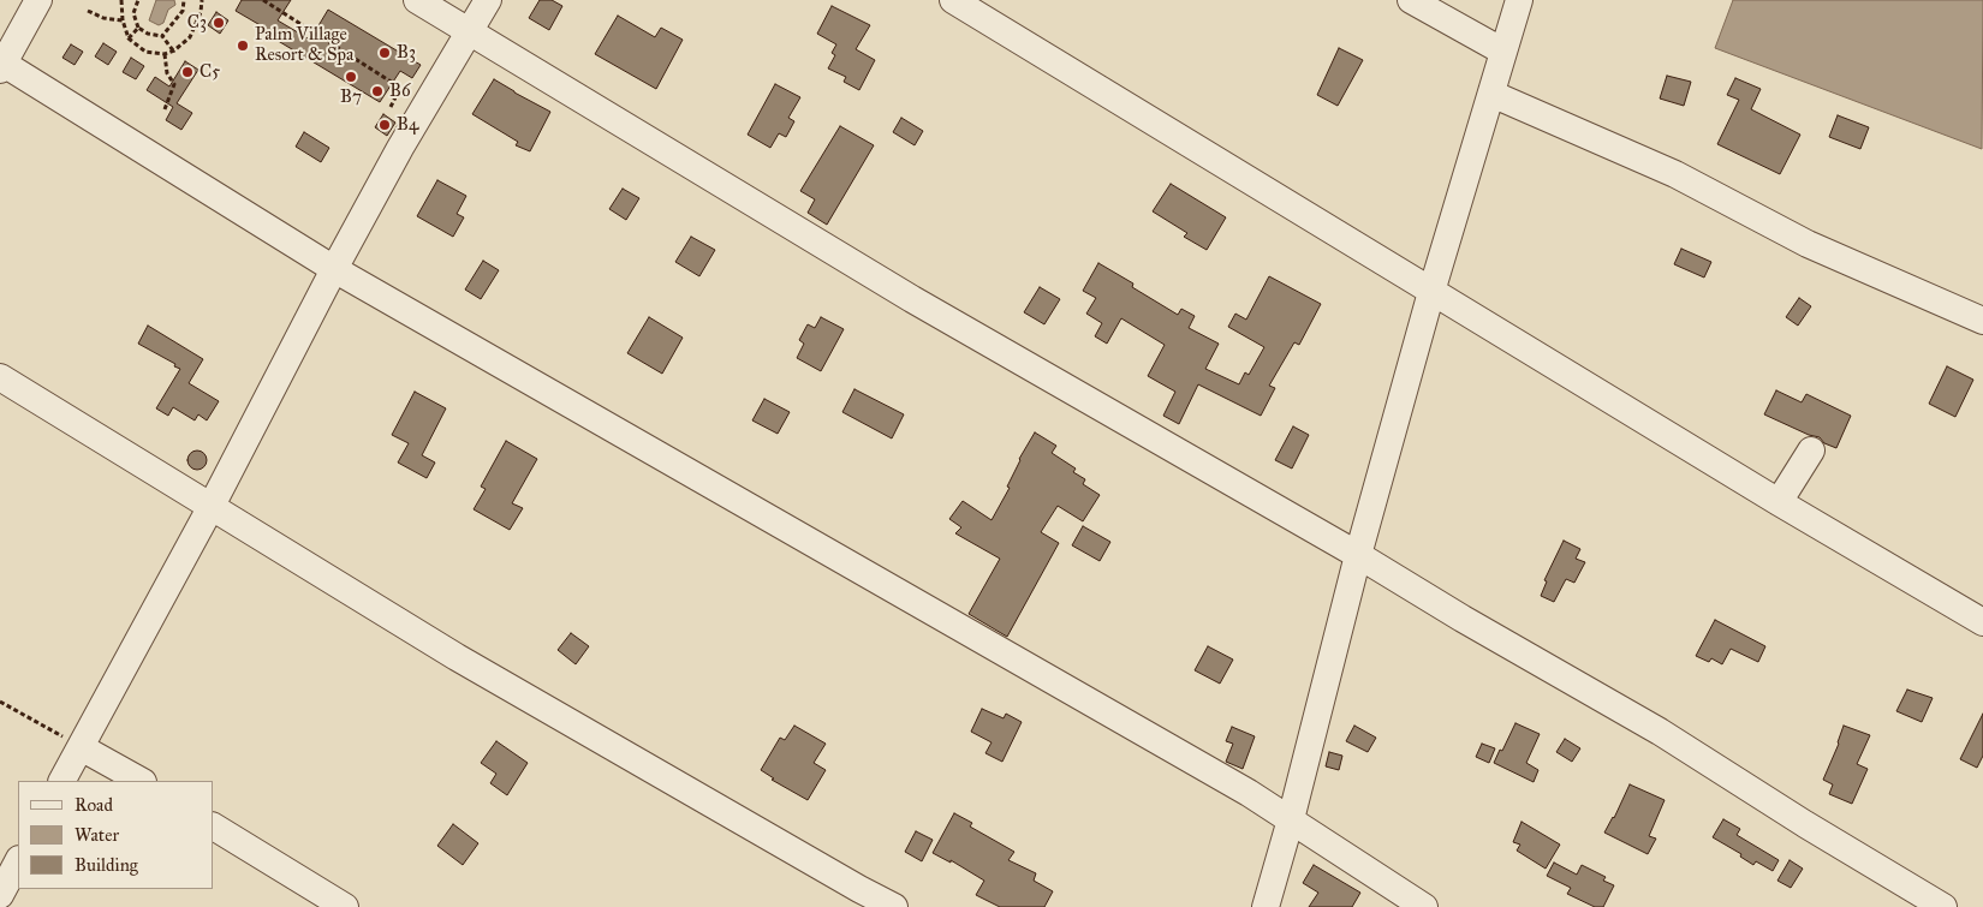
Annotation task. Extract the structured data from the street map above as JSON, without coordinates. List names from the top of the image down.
{
  "places": [
    "C3",
    "Palm Village Resort & Spa",
    "B3",
    "C5",
    "B7",
    "B6",
    "B4"
  ],
  "legend": ["Road", "Water", "Building"]
}
